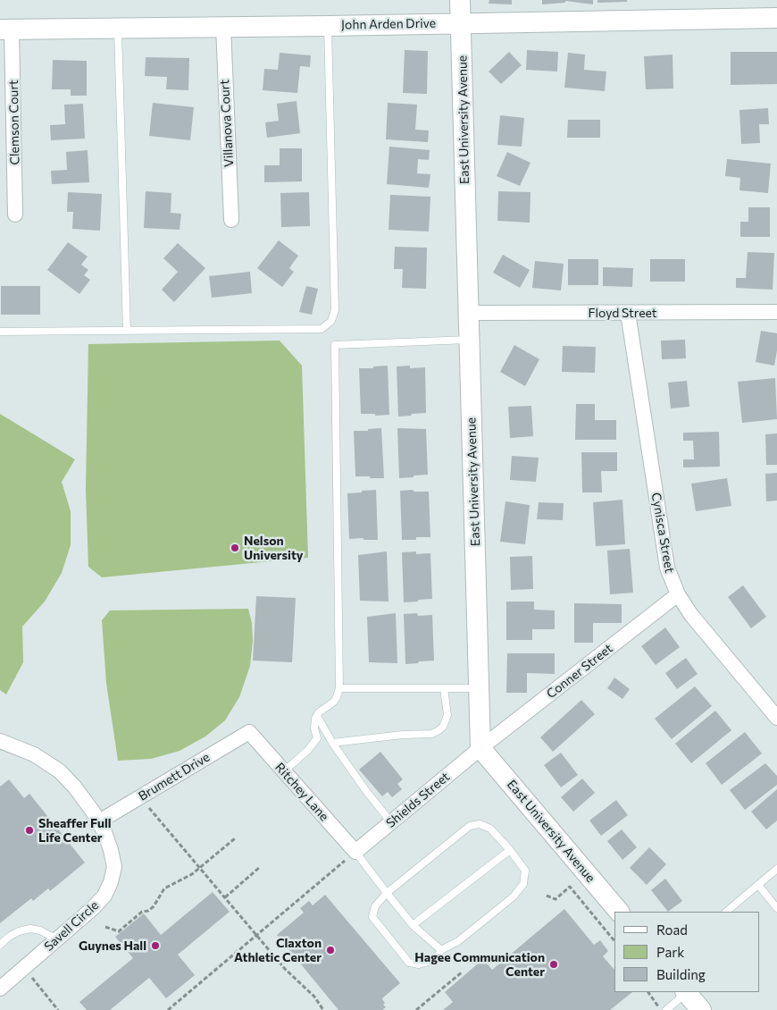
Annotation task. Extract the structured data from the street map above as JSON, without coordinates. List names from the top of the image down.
{
  "streets": {
    "street": [
      "John Arden Drive",
      "East University Avenue",
      "Clemson Court",
      "Villanova Court",
      "Floyd Street",
      "Cynisca Street",
      "Conner Street",
      "Brumett Drive",
      "Ritchey Lane",
      "Shields Street",
      "Savell Circle"
    ]
  },
  "crossings": [
    ["John Arden Drive", "East University Avenue"],
    ["John Arden Drive", "Clemson Court"],
    ["John Arden Drive", "Villanova Court"],
    ["East University Avenue", "Floyd Street"],
    ["East University Avenue", "Conner Street"],
    ["East University Avenue", "Shields Street"],
    ["Floyd Street", "Cynisca Street"],
    ["Cynisca Street", "Conner Street"],
    ["Conner Street", "Shields Street"],
    ["Brumett Drive", "Ritchey Lane"],
    ["Brumett Drive", "Savell Circle"],
    ["Ritchey Lane", "Shields Street"]
  ],
  "places": [
    "Nelson University",
    "Sheaffer Full Life Center",
    "Guynes Hall",
    "Claxton Athletic Center",
    "Hagee Communication Center"
  ],
  "legend": ["Road", "Park", "Building"]
}
